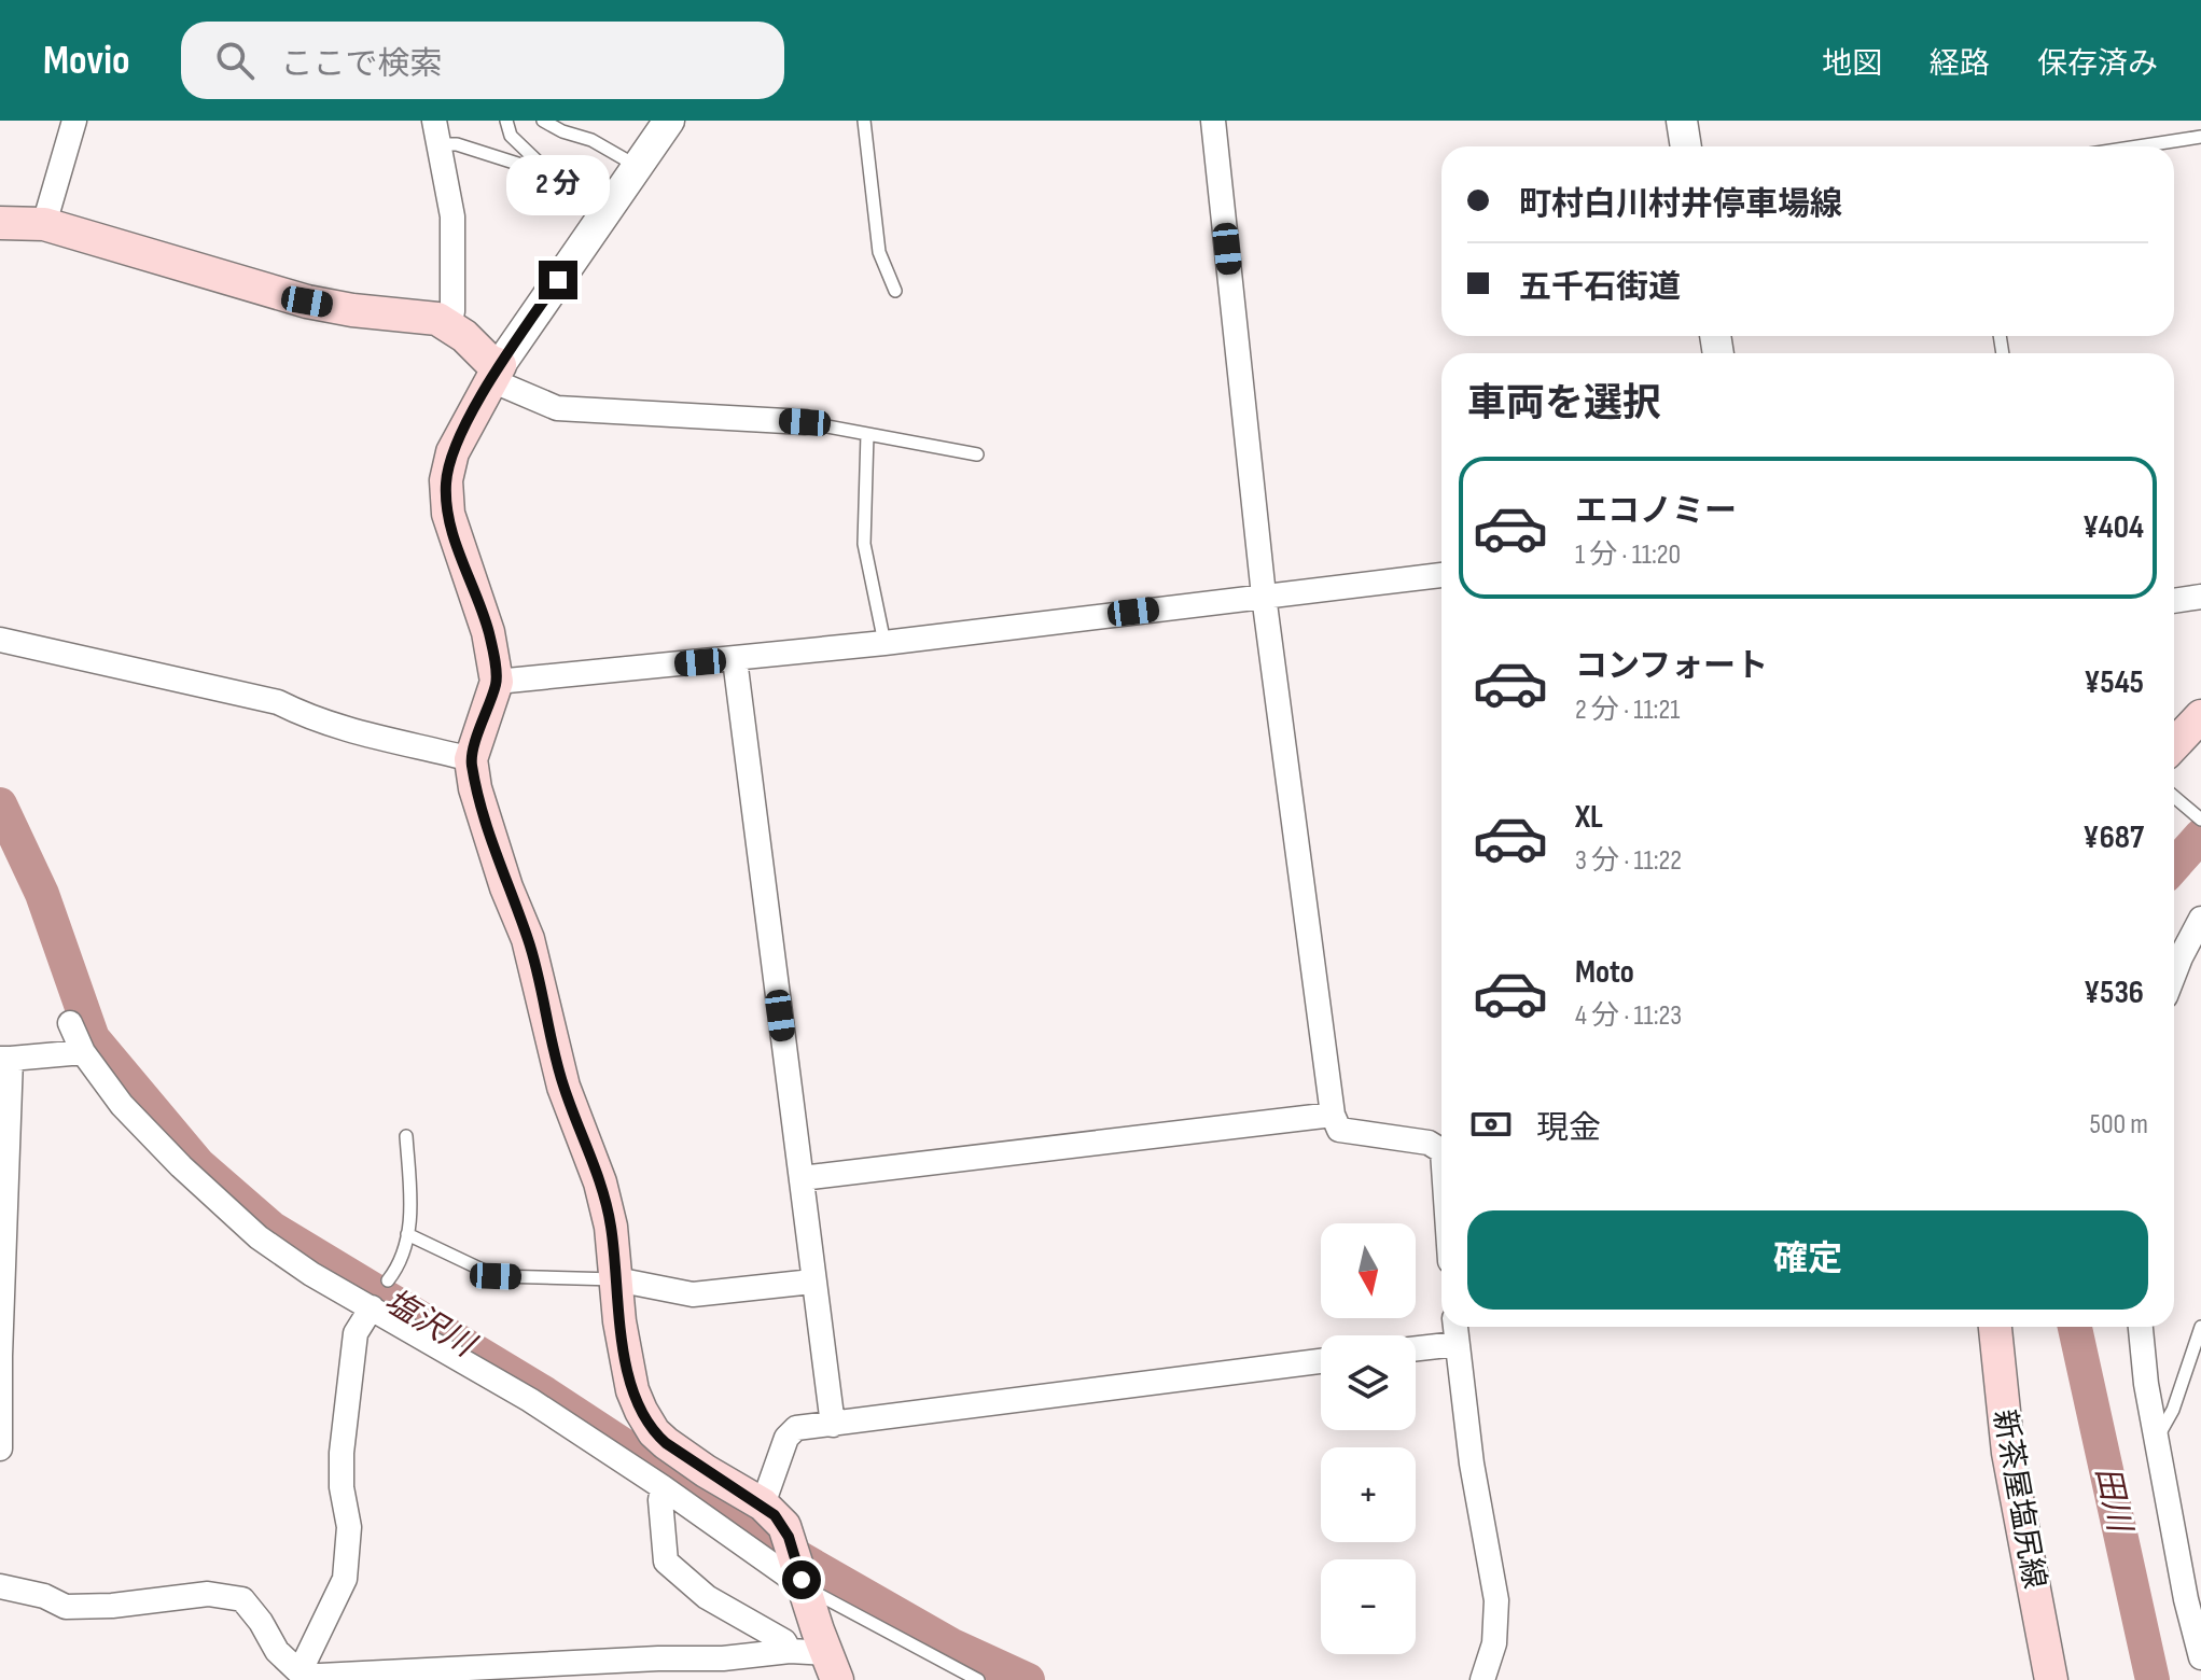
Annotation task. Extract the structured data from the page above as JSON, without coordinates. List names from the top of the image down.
{
  "streets": {
    "main road": ["新茶屋塩尻線"]
  },
  "water": ["塩沢川", "田川"],
  "north": "bottom",
  "page": {
    "header": "Movio",
    "search": "ここで検索",
    "nav": ["地図", "経路", "保存済み"],
    "banner": ["町村白川村井停車場線", "五千石街道"],
    "bubble": "2 分",
    "heading": "車両を選択",
    "list": [
      {
        "name": "エコノミー",
        "note": "1 分 · 11:20",
        "value": "¥404"
      },
      {
        "name": "コンフォート",
        "note": "2 分 · 11:21",
        "value": "¥545"
      },
      {
        "name": "XL",
        "note": "3 分 · 11:22",
        "value": "¥687"
      },
      {
        "name": "Moto",
        "note": "4 分 · 11:23",
        "value": "¥536"
      }
    ],
    "pay": ["現金", "500 m"],
    "buttons": "確定",
    "map_buttons": ["+", "−"]
  }
}
